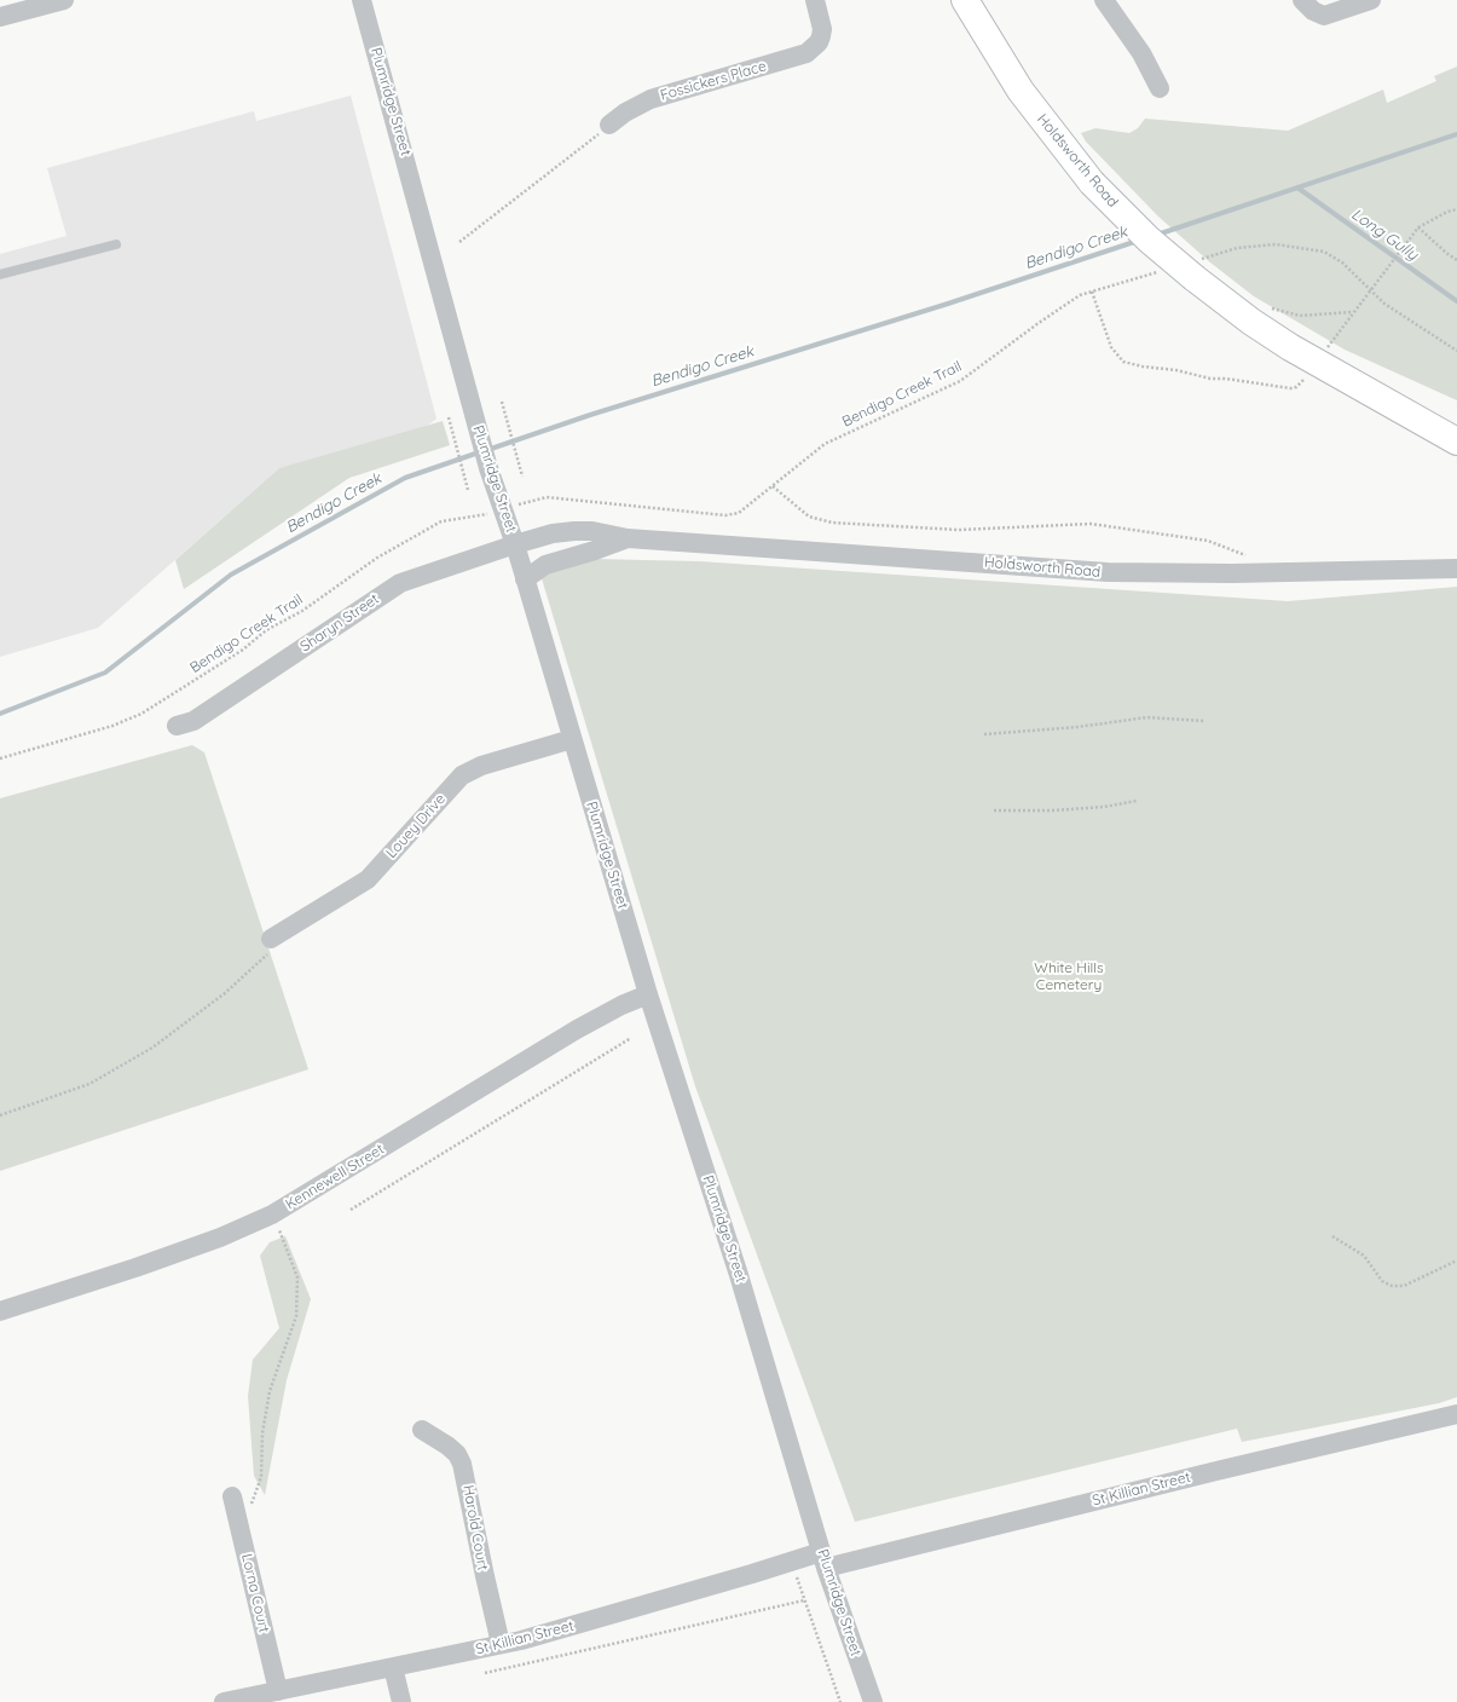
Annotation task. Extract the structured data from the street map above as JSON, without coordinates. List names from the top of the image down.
{
  "streets": {
    "main road": ["Holdsworth Road"],
    "street": [
      "Fossickers Place",
      "Plumridge Street",
      "Sharyn Street",
      "Louey Drive",
      "Kennewell Street",
      "St Killian Street",
      "Harold Court",
      "Lorna Court"
    ],
    "path": ["Bendigo Creek Trail"]
  },
  "crossings": [
    ["Plumridge Street", "Holdsworth Road"],
    ["Plumridge Street", "Sharyn Street"],
    ["Plumridge Street", "Louey Drive"],
    ["Plumridge Street", "Kennewell Street"],
    ["Plumridge Street", "St Killian Street"],
    ["Holdsworth Road", "Sharyn Street"],
    ["St Killian Street", "Harold Court"],
    ["St Killian Street", "Lorna Court"]
  ],
  "water": ["Long Gully", "Bendigo Creek"],
  "parks": ["White Hills Cemetery"]
}
